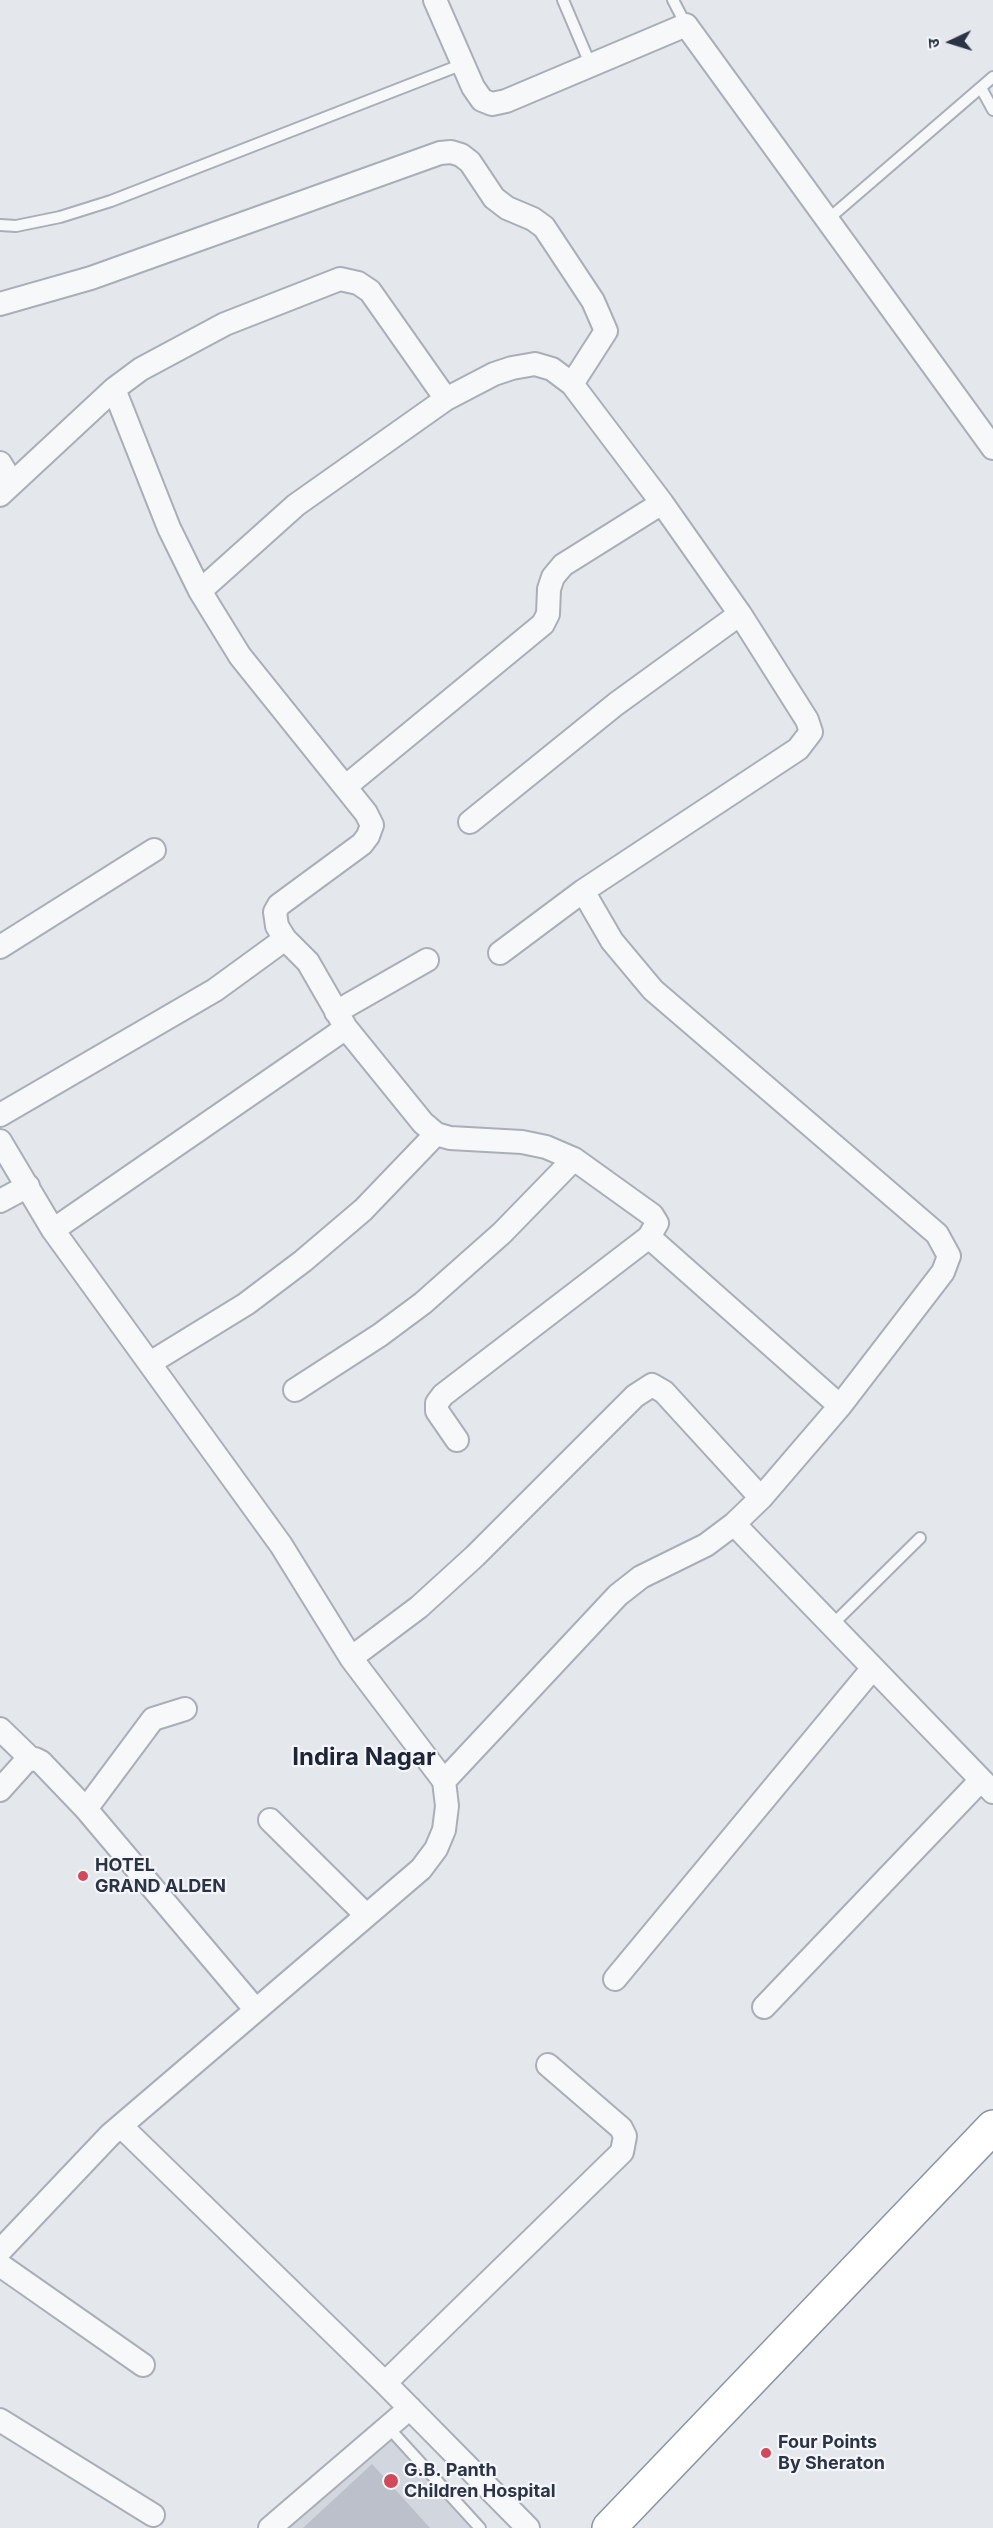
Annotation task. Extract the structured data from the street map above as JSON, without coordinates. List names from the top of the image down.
{
  "districts": ["Indira Nagar"],
  "places": ["HOTEL GRAND ALDEN", "Four Points By Sheraton", "G.B. Panth Children Hospital"],
  "north": "left"
}
